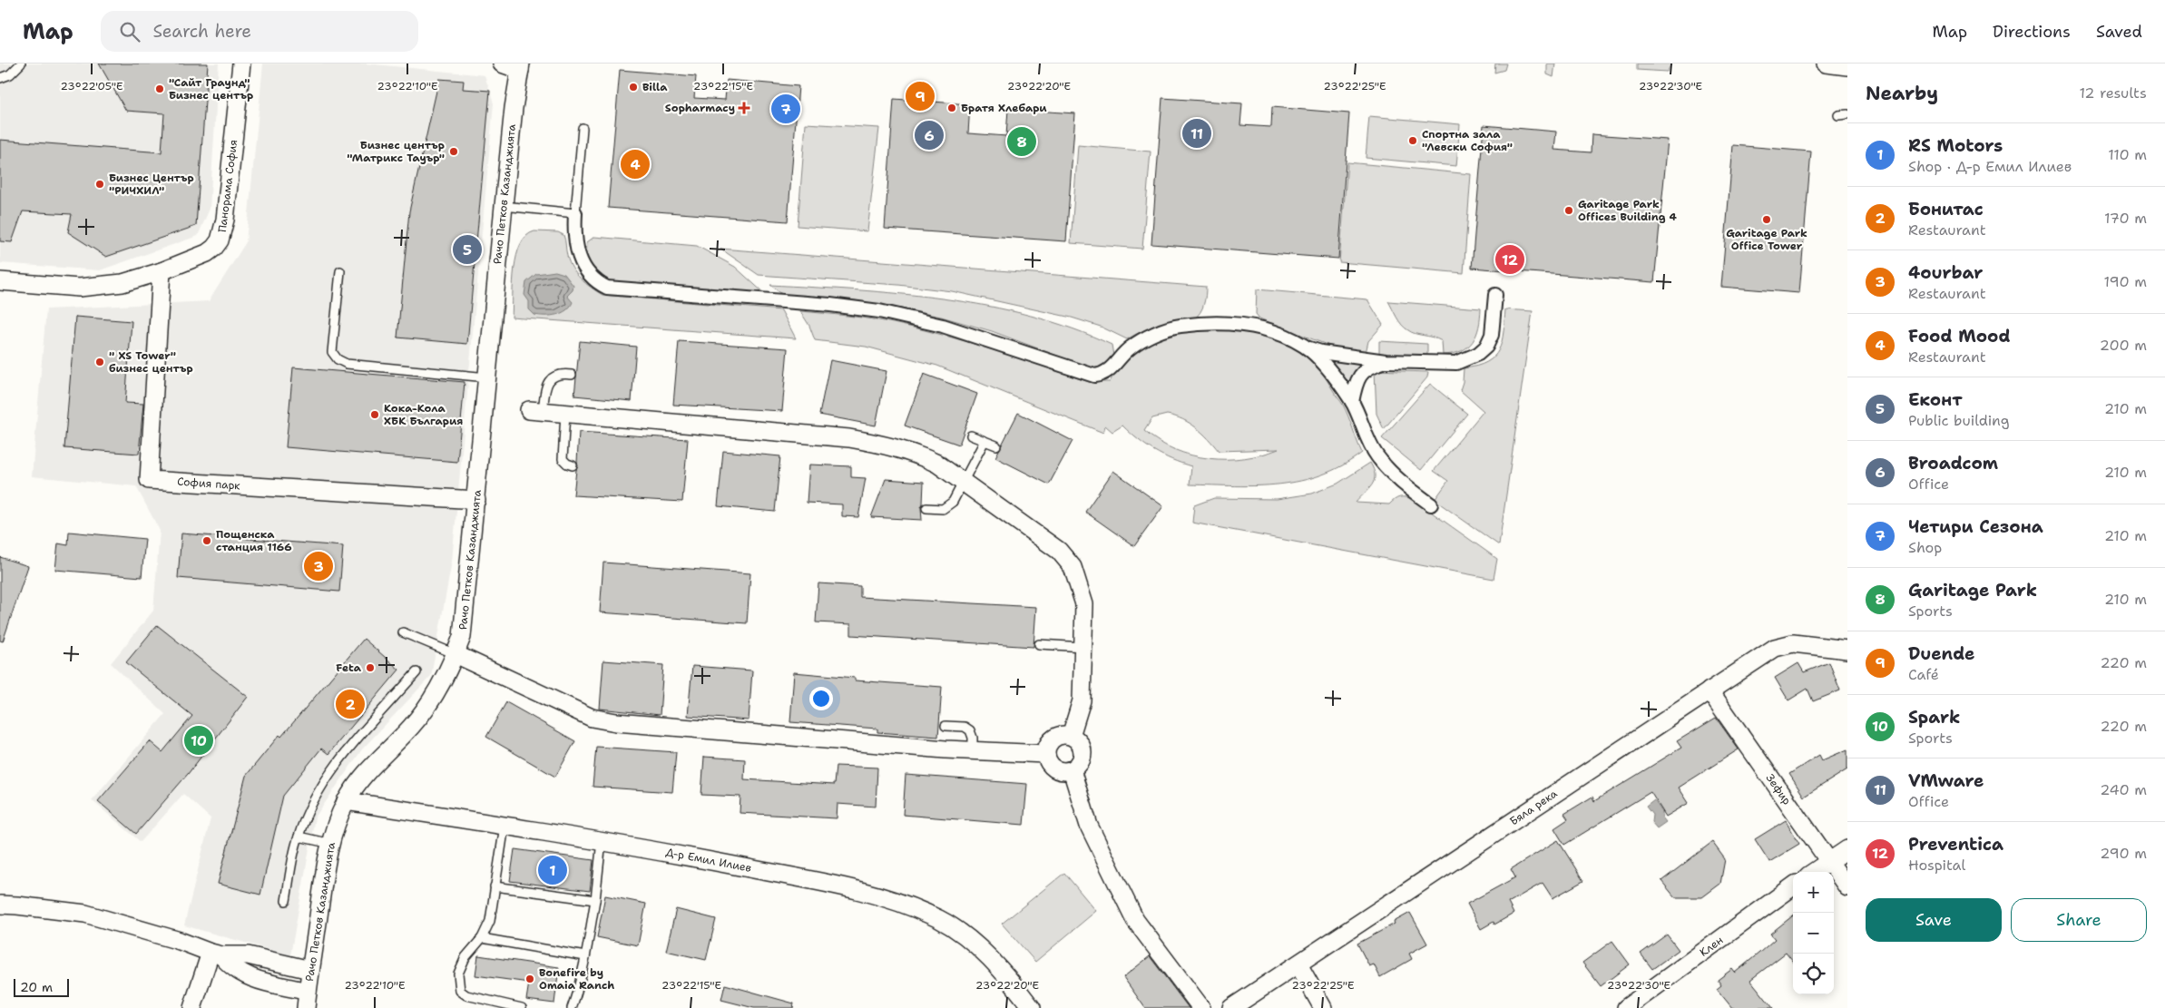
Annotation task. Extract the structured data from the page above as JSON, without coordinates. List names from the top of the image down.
{
  "streets": {
    "street": [
      "Панорама София",
      "Рачо Петков Казанджията",
      "София парк",
      "Зефир",
      "Бяла река",
      "Д-р Емил Илиев",
      "Клен"
    ]
  },
  "crossings": [
    ["Панорама София", "София парк"],
    ["Рачо Петков Казанджията", "София парк"],
    ["Рачо Петков Казанджията", "Д-р Емил Илиев"],
    ["Зефир", "Бяла река"]
  ],
  "places": {
    "other": [
      "Billa",
      "\"Сайт Граунд\" Бизнес център",
      "Братя Хлебари",
      "Спортна зала \"Левски София\"",
      "Бизнес център \"Матрикс Тауър\"",
      "Бизнес Център \"РИЧХИЛ\"",
      "Garitage Park Offices Building 4",
      "Garitage Park Office Tower",
      "\" XS Tower\" бизнес център",
      "Кока-Кола ХБК България",
      "Пощенска станция 1166",
      "Feta",
      "Bonefire by Omaia Ranch"
    ],
    "health": ["Sopharmacy"]
  },
  "scale_bar": "20 m",
  "page": {
    "header": "Map",
    "search": "Search here",
    "nav": ["Map", "Directions", "Saved"],
    "heading": ["Nearby", "12 results"],
    "pins": [
      "9",
      "7",
      "11",
      "6",
      "8",
      "4",
      "5",
      "12",
      "3",
      "2",
      "10",
      "1"
    ],
    "list": [
      {
        "mark": "1",
        "name": "RS Motors",
        "note": "Shop · Д-р Емил Илиев",
        "value": "110 m"
      },
      {
        "mark": "2",
        "name": "Бонитас",
        "note": "Restaurant",
        "value": "170 m"
      },
      {
        "mark": "3",
        "name": "4ourbar",
        "note": "Restaurant",
        "value": "190 m"
      },
      {
        "mark": "4",
        "name": "Food Mood",
        "note": "Restaurant",
        "value": "200 m"
      },
      {
        "mark": "5",
        "name": "Еконт",
        "note": "Public building",
        "value": "210 m"
      },
      {
        "mark": "6",
        "name": "Broadcom",
        "note": "Office",
        "value": "210 m"
      },
      {
        "mark": "7",
        "name": "Четири Сезона",
        "note": "Shop",
        "value": "210 m"
      },
      {
        "mark": "8",
        "name": "Garitage Park",
        "note": "Sports",
        "value": "210 m"
      },
      {
        "mark": "9",
        "name": "Duende",
        "note": "Café",
        "value": "220 m"
      },
      {
        "mark": "10",
        "name": "Spark",
        "note": "Sports",
        "value": "220 m"
      },
      {
        "mark": "11",
        "name": "VMware",
        "note": "Office",
        "value": "240 m"
      },
      {
        "mark": "12",
        "name": "Preventica",
        "note": "Hospital",
        "value": "290 m"
      }
    ],
    "map_buttons": ["+", "−"],
    "buttons": ["Save", "Share"],
    "scale": "20 m"
  },
  "coordinates": [
    "23°22'05\"E",
    "23°22'10\"E",
    "23°22'15\"E",
    "23°22'20\"E",
    "23°22'25\"E",
    "23°22'30\"E"
  ]
}
